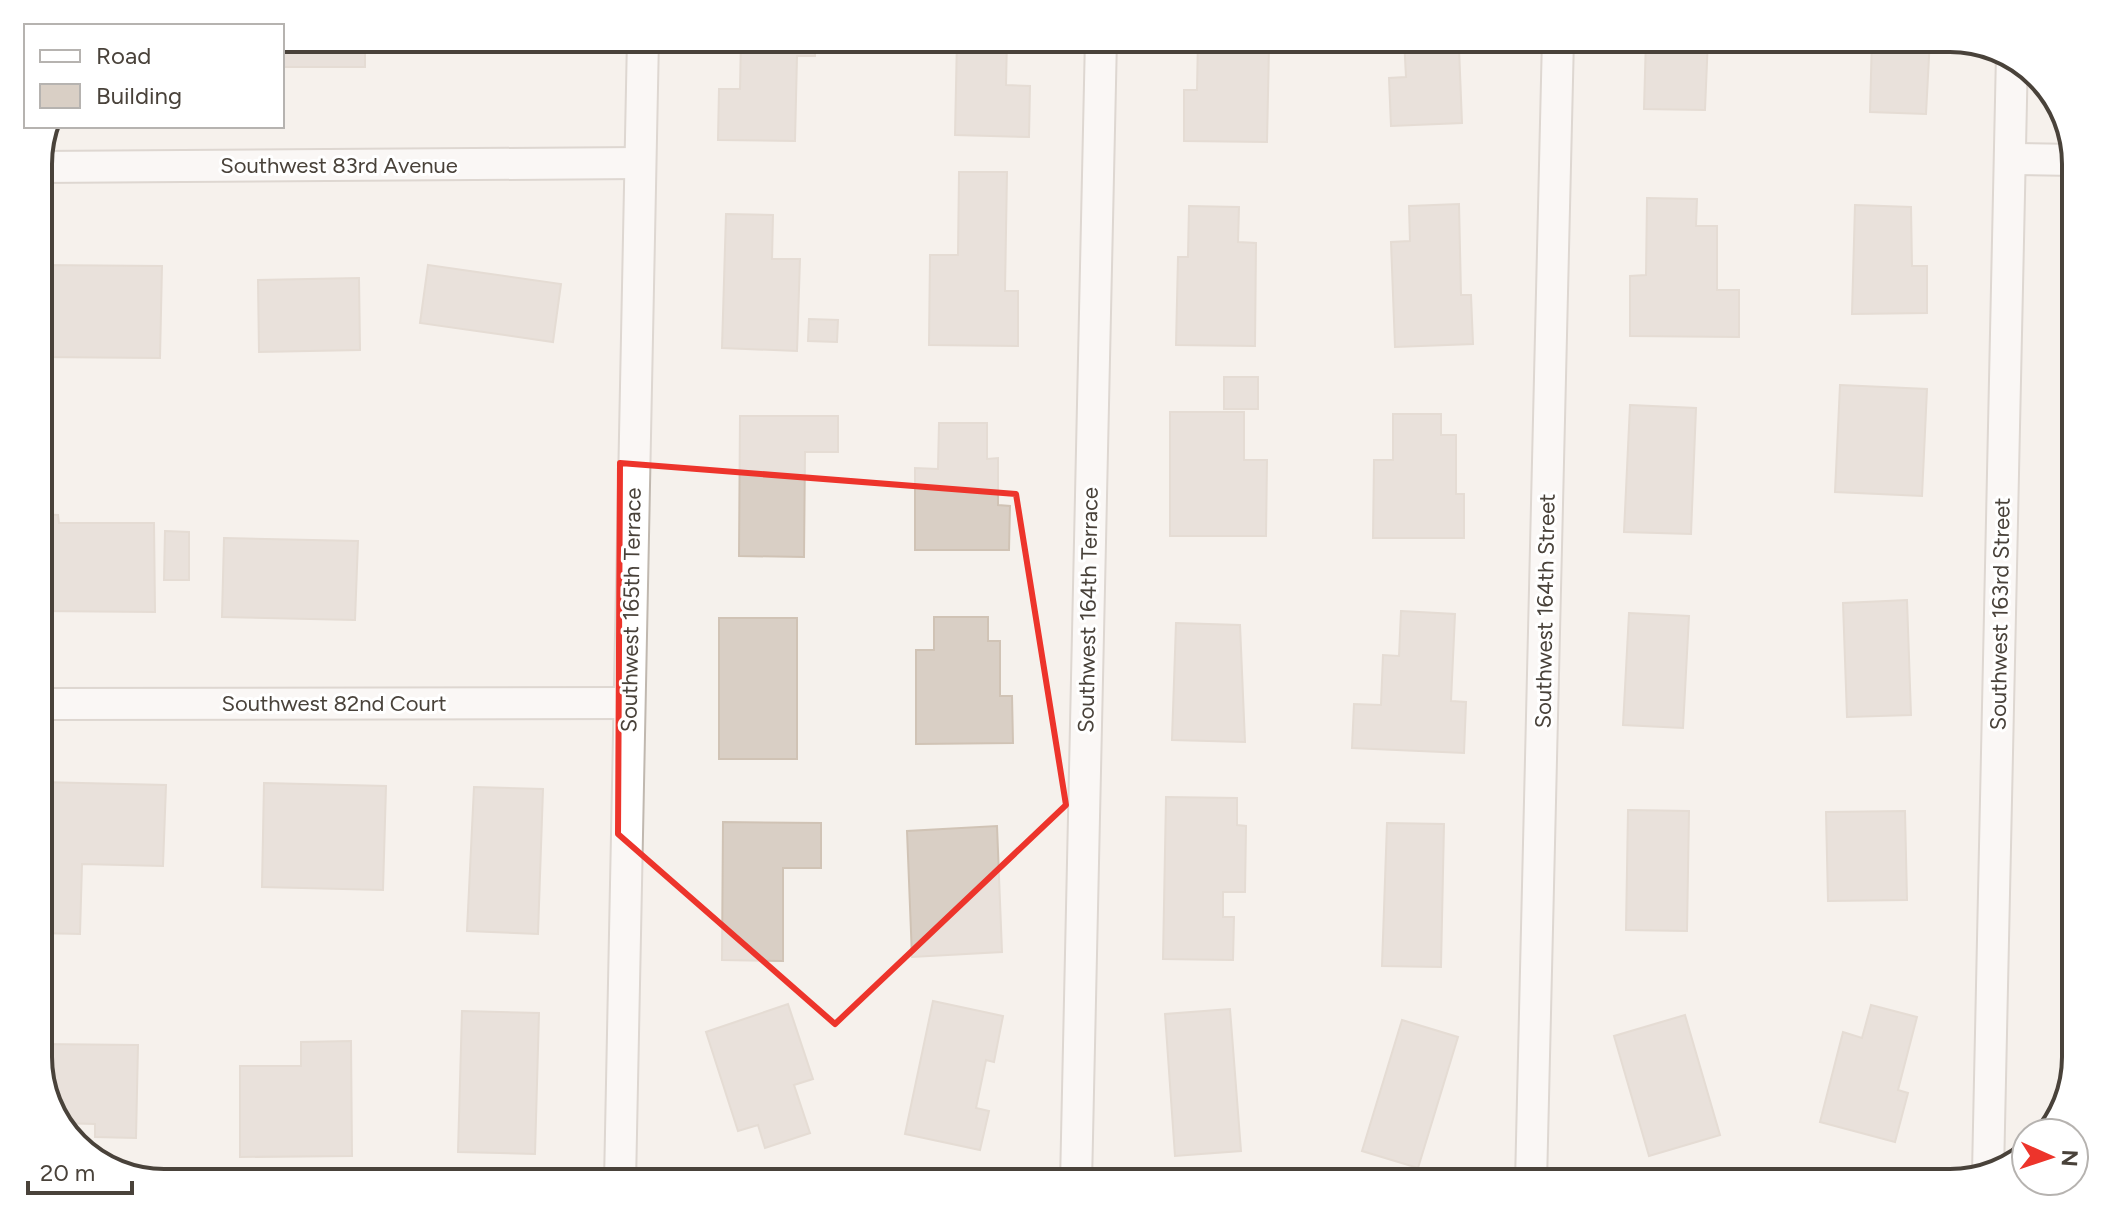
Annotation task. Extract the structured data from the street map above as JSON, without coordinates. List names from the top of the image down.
{
  "streets": {
    "street": [
      "Southwest 83rd Avenue",
      "Southwest 165th Terrace",
      "Southwest 164th Terrace",
      "Southwest 164th Street",
      "Southwest 163rd Street",
      "Southwest 82nd Court"
    ]
  },
  "crossings": [
    ["Southwest 83rd Avenue", "Southwest 165th Terrace"],
    ["Southwest 165th Terrace", "Southwest 82nd Court"]
  ],
  "legend": ["Road", "Building"],
  "scale_bar": "20 m",
  "north": "right"
}
